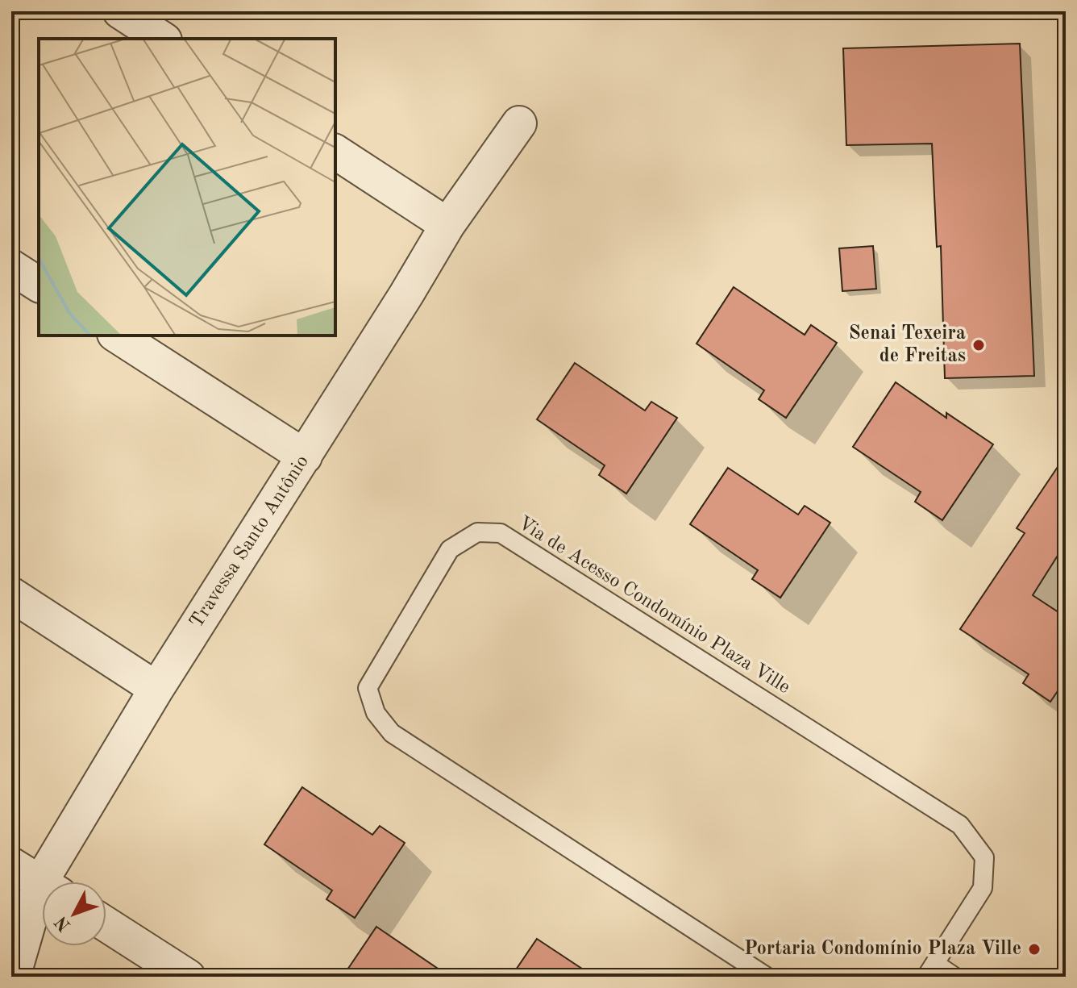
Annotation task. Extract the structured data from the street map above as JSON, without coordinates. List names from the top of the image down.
{
  "streets": {
    "street": ["Travessa Santo Antônio"],
    "lane": ["Via de Acesso Condomínio Plaza Ville"]
  },
  "places": ["Senai Texeira de Freitas", "Portaria Condomínio Plaza Ville"],
  "north": "bottom left"
}
